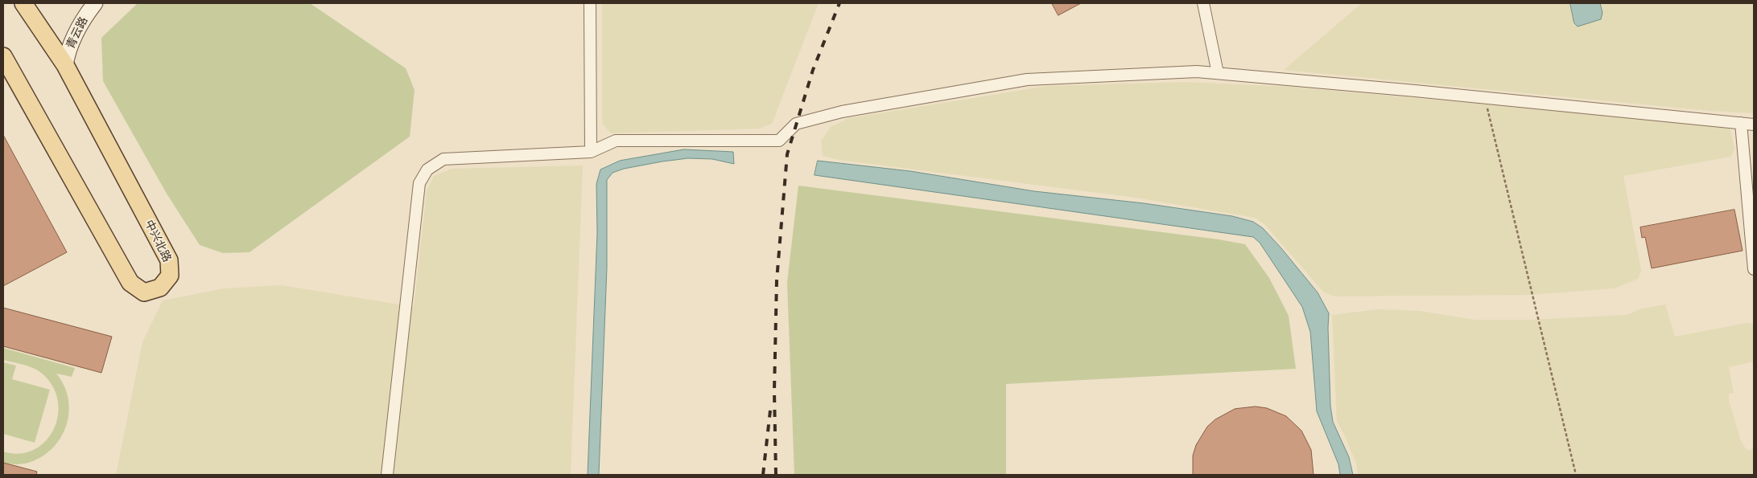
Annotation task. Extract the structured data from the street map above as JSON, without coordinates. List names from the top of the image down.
{
  "streets": {
    "main road": ["中兴北路"],
    "street": ["青云路"]
  },
  "crossings": [
    ["青云路", "中兴北路"]
  ]
}
